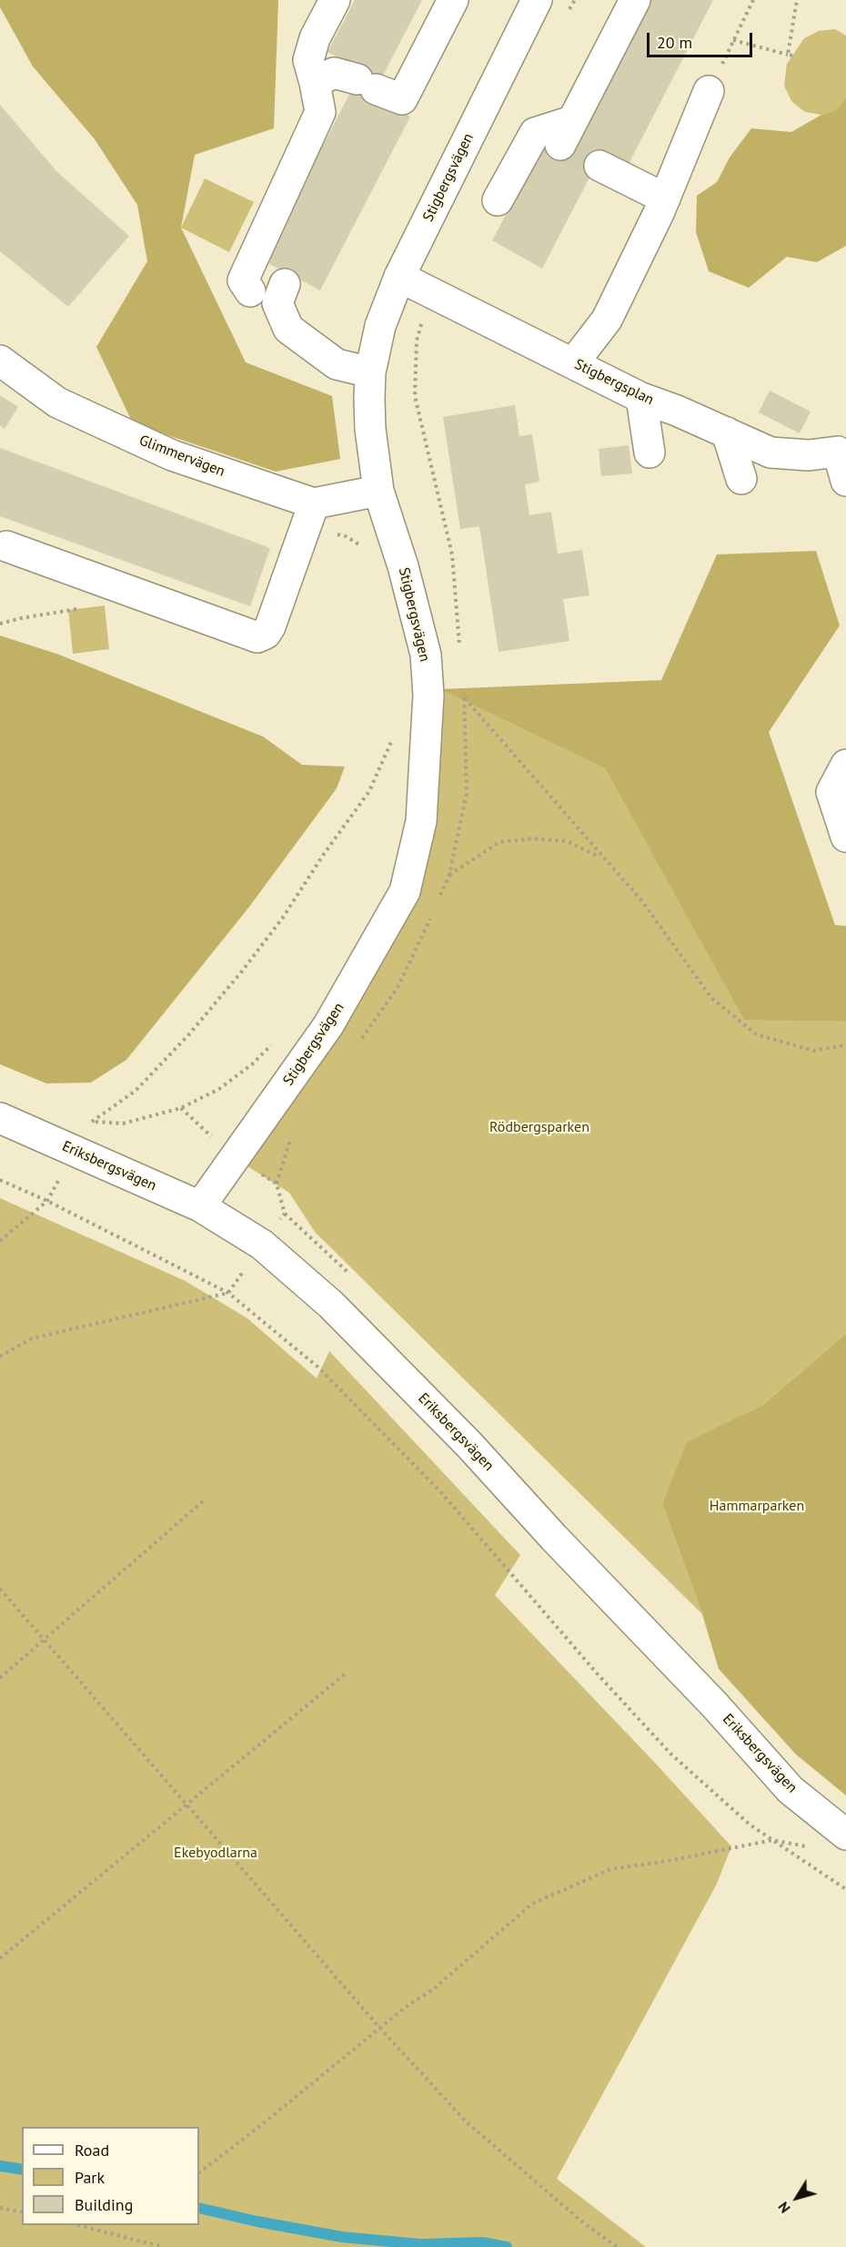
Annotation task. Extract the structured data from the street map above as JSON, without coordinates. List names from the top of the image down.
{
  "streets": {
    "street": [
      "Stigbergsvägen",
      "Stigbergsplan",
      "Glimmervägen",
      "Eriksbergsvägen"
    ]
  },
  "crossings": [
    ["Stigbergsvägen", "Stigbergsplan"],
    ["Stigbergsvägen", "Eriksbergsvägen"]
  ],
  "parks": ["Rödbergsparken", "Hammarparken", "Ekebyodlarna"],
  "legend": ["Road", "Park", "Building"],
  "scale_bar": "20 m",
  "north": "bottom left"
}
